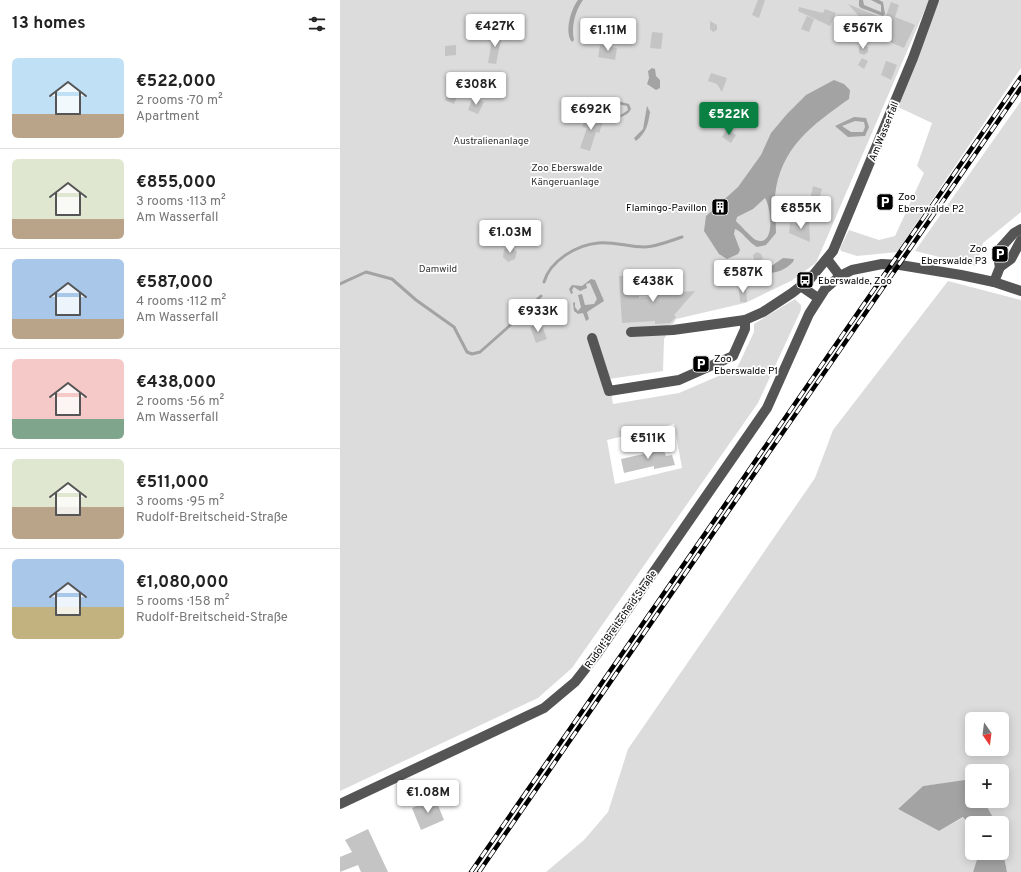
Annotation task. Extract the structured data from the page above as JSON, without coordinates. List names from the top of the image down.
{
  "streets": {
    "street": ["Am Wasserfall", "Rudolf-Breitscheid-Straße"]
  },
  "parks": [
    "Australienanlage",
    "Zoo Eberswalde",
    "Kängeruanlage",
    "Damwild"
  ],
  "places": {
    "parking": ["Zoo Eberswalde P2", "Zoo Eberswalde P3", "Zoo Eberswalde P1"],
    "building": ["Flamingo-Pavillon"],
    "bus stop": ["Eberswalde, Zoo"]
  },
  "north": "bottom",
  "page": {
    "heading": "13 homes",
    "price": [
      "€427K",
      "€567K",
      "€1.11M",
      "€308K",
      "€692K",
      "€522K",
      "€855K",
      "€1.03M",
      "€587K",
      "€438K",
      "€933K",
      "€511K",
      "€1.08M"
    ],
    "list": [
      {
        "name": "€522,000",
        "note": "2 rooms · 70 m² · Apartment"
      },
      {
        "name": "€855,000",
        "note": "3 rooms · 113 m² · Am Wasserfall"
      },
      {
        "name": "€587,000",
        "note": "4 rooms · 112 m² · Am Wasserfall"
      },
      {
        "name": "€438,000",
        "note": "2 rooms · 56 m² · Am Wasserfall"
      },
      {
        "name": "€511,000",
        "note": "3 rooms · 95 m² · Rudolf-Breitscheid-Straße"
      },
      {
        "name": "€1,080,000",
        "note": "5 rooms · 158 m² · Rudolf-Breitscheid-Straße"
      }
    ],
    "map_buttons": ["+", "−"]
  }
}
